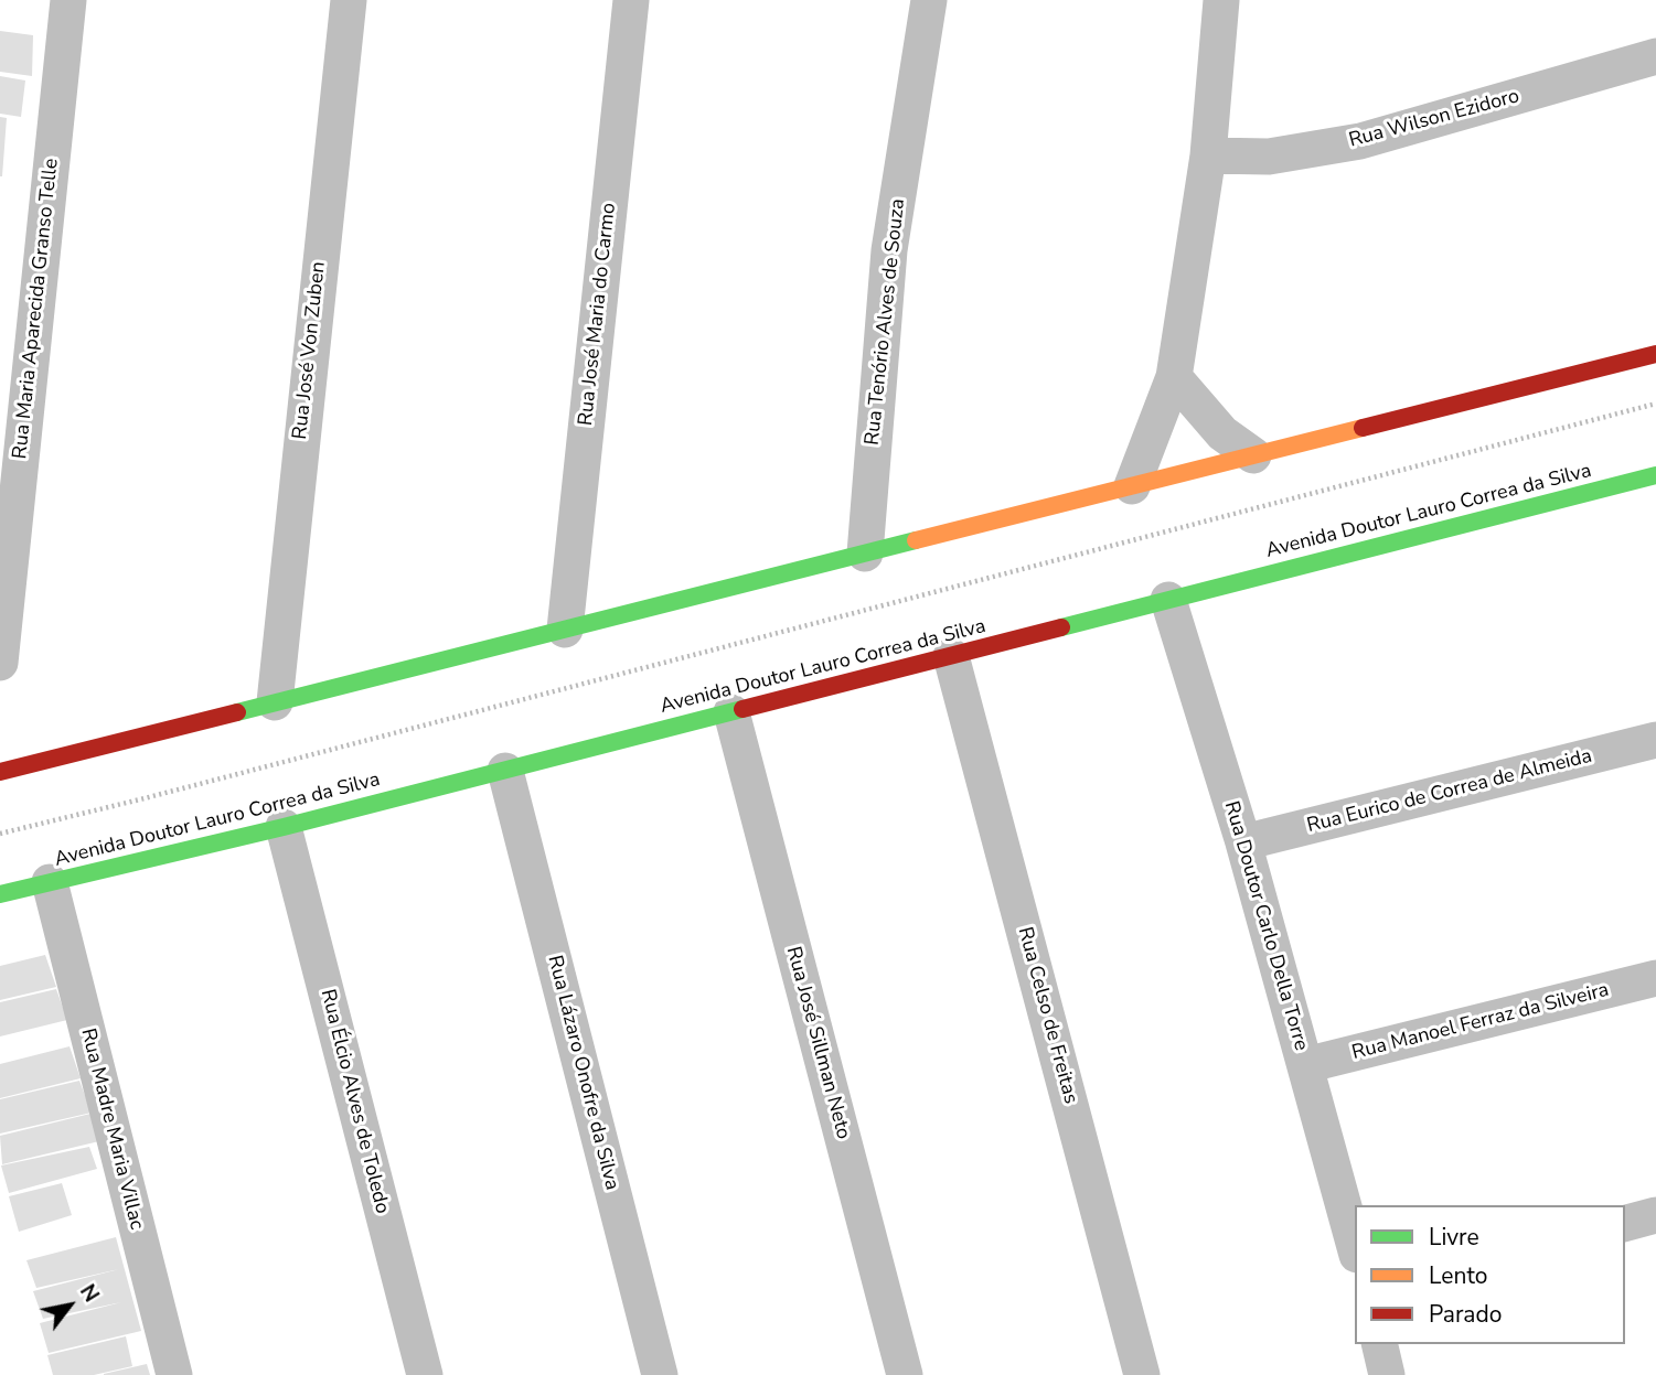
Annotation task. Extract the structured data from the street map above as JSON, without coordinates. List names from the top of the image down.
{
  "streets": {
    "main road": ["Avenida Doutor Lauro Correa da Silva"],
    "street": [
      "Rua Wilson Ezidoro",
      "Rua Maria Aparecida Granso Telle",
      "Rua José Maria do Carmo",
      "Rua Tenório Alves de Souza",
      "Rua José Von Zuben",
      "Rua Eurico de Correa de Almeida",
      "Rua Doutor Carlo Della Torre",
      "Rua Celso de Freitas",
      "Rua Manoel Ferraz da Silveira",
      "Rua José Sillman Neto",
      "Rua Lázaro Onofre da Silva",
      "Rua Élcio Alves de Toledo",
      "Rua Madre Maria Villac"
    ]
  },
  "crossings": [
    ["Avenida Doutor Lauro Correa da Silva", "Rua Doutor Carlo Della Torre"],
    ["Avenida Doutor Lauro Correa da Silva", "Rua Celso de Freitas"],
    ["Avenida Doutor Lauro Correa da Silva", "Rua José Sillman Neto"],
    ["Avenida Doutor Lauro Correa da Silva", "Rua Lázaro Onofre da Silva"],
    ["Avenida Doutor Lauro Correa da Silva", "Rua Élcio Alves de Toledo"],
    ["Avenida Doutor Lauro Correa da Silva", "Rua Madre Maria Villac"],
    ["Rua Eurico de Correa de Almeida", "Rua Doutor Carlo Della Torre"],
    ["Rua Doutor Carlo Della Torre", "Rua Manoel Ferraz da Silveira"]
  ],
  "legend": ["Livre", "Lento", "Parado"],
  "north": "top right"
}
